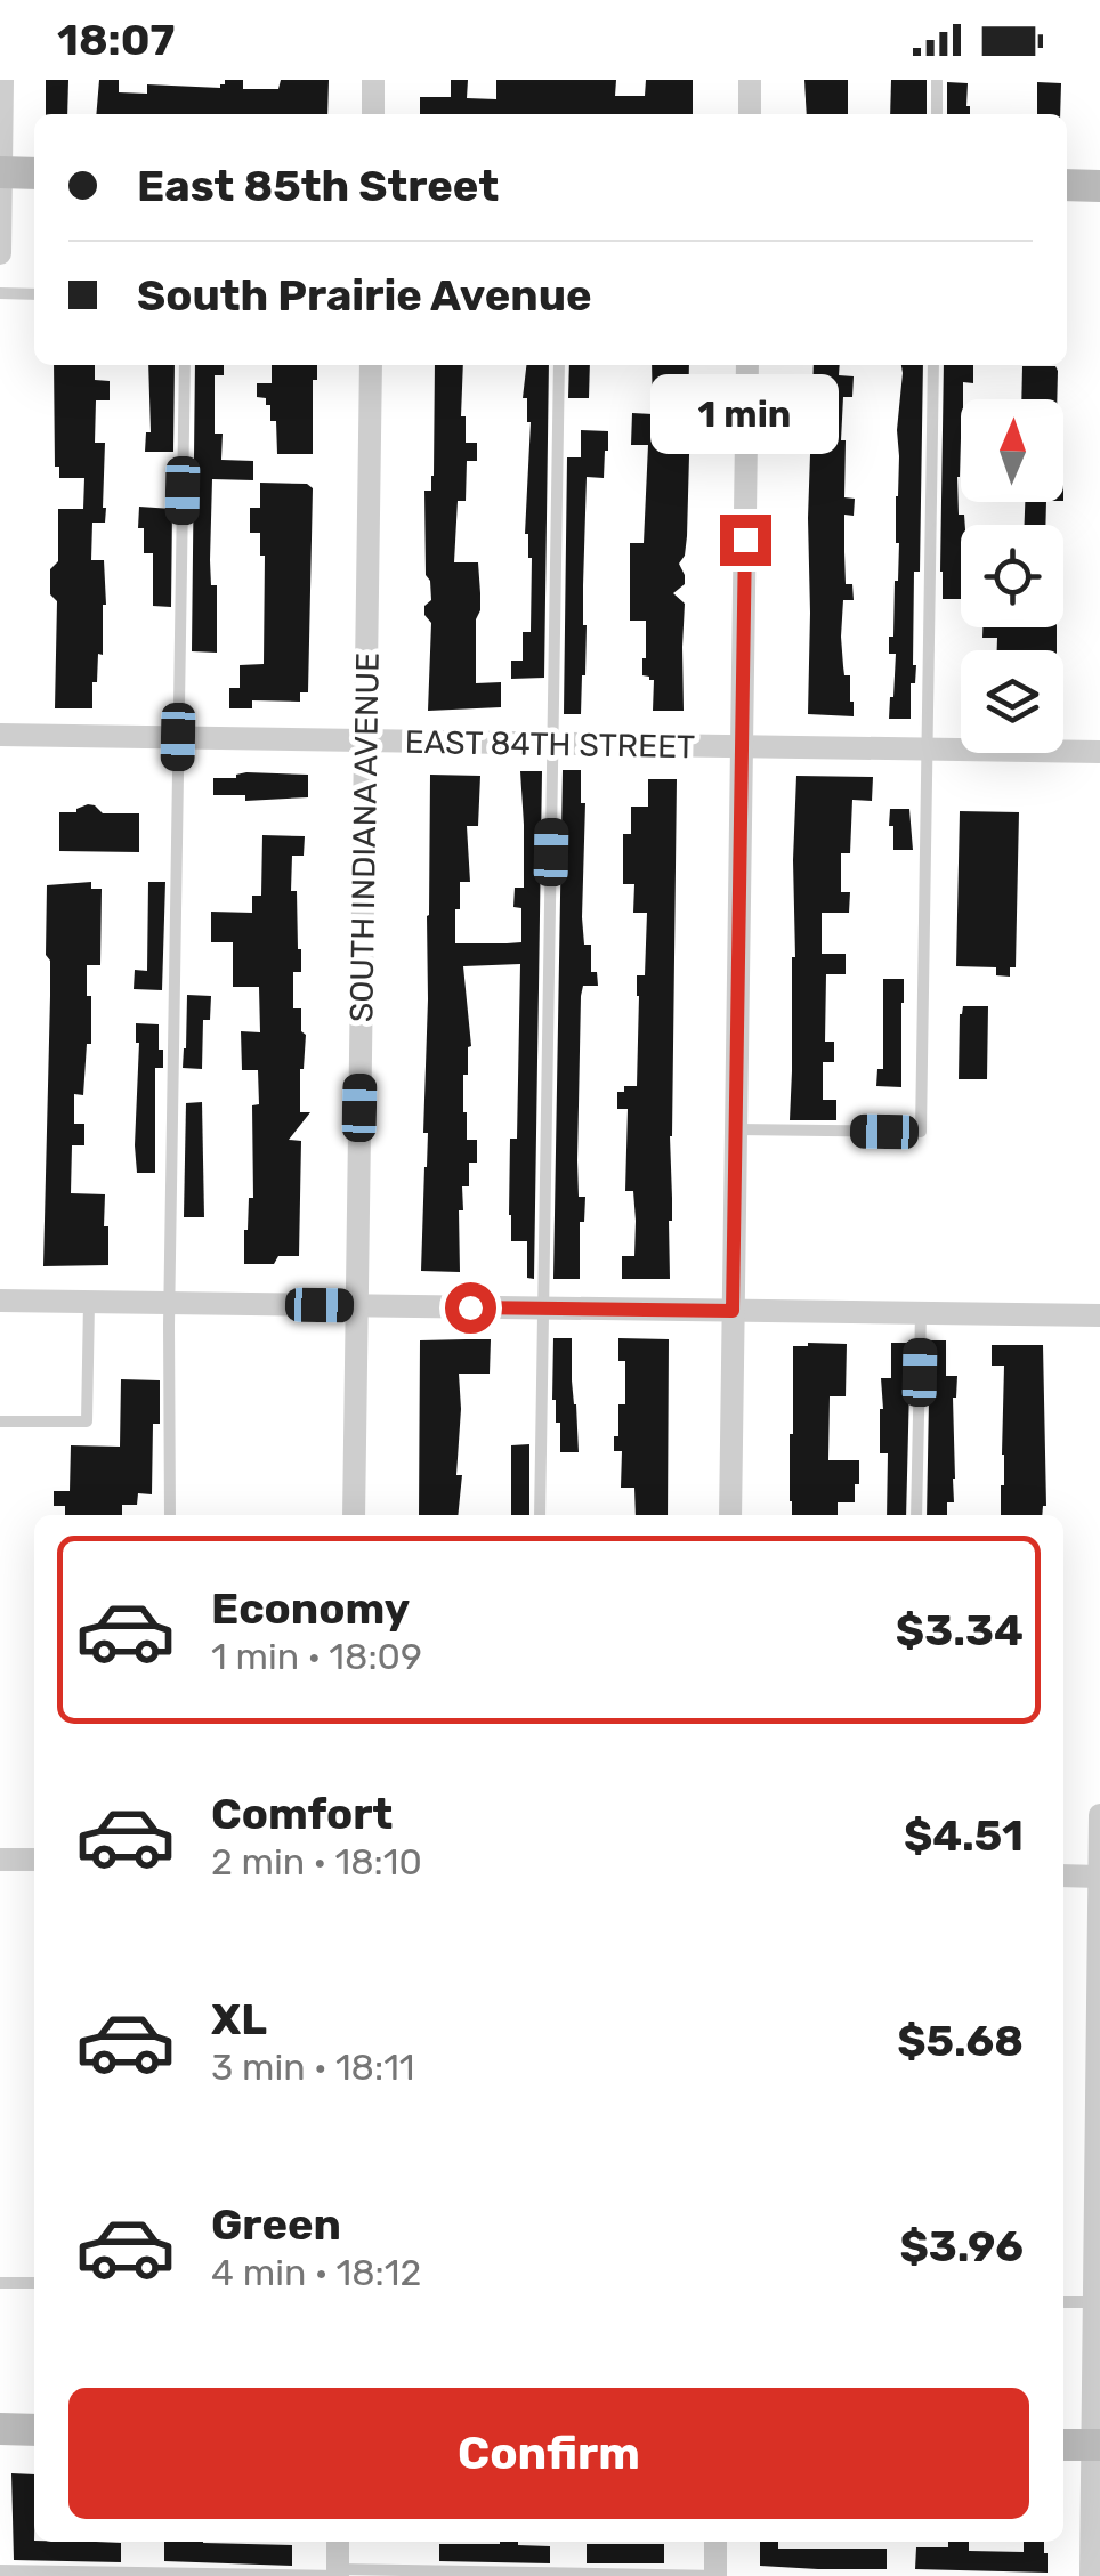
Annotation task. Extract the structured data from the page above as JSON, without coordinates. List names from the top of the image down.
{
  "streets": {
    "street": ["EAST 84TH STREET", "SOUTH INDIANA AVENUE"]
  },
  "crossings": [
    ["EAST 84TH STREET", "SOUTH INDIANA AVENUE"]
  ],
  "north": "top",
  "page": {
    "status": "18:07",
    "banner": ["East 85th Street", "South Prairie Avenue"],
    "bubble": "1 min",
    "list": [
      {
        "name": "Economy",
        "note": "1 min · 18:09",
        "value": "$3.34"
      },
      {
        "name": "Comfort",
        "note": "2 min · 18:10",
        "value": "$4.51"
      },
      {
        "name": "XL",
        "note": "3 min · 18:11",
        "value": "$5.68"
      },
      {
        "name": "Green",
        "note": "4 min · 18:12",
        "value": "$3.96"
      }
    ],
    "buttons": "Confirm"
  }
}
